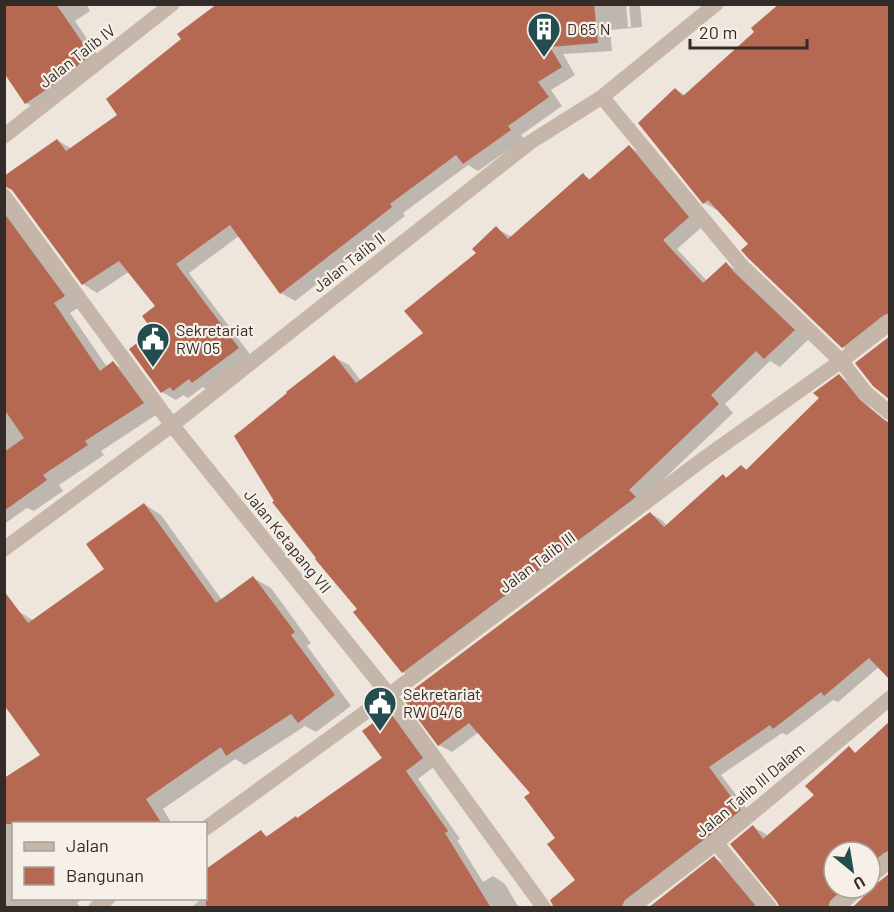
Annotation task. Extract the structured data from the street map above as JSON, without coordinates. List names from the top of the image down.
{
  "streets": {
    "street": [
      "Jalan Talib IV",
      "Jalan Talib II",
      "Jalan Ketapang VII",
      "Jalan Talib III",
      "Jalan Talib III Dalam"
    ]
  },
  "crossings": [
    ["Jalan Talib II", "Jalan Ketapang VII"],
    ["Jalan Ketapang VII", "Jalan Talib III"]
  ],
  "places": {
    "building": ["D 65 N"],
    "public building": ["Sekretariat RW 05", "Sekretariat RW 04/6"]
  },
  "legend": ["Jalan", "Bangunan"],
  "scale_bar": "20 m",
  "north": "bottom right"
}
